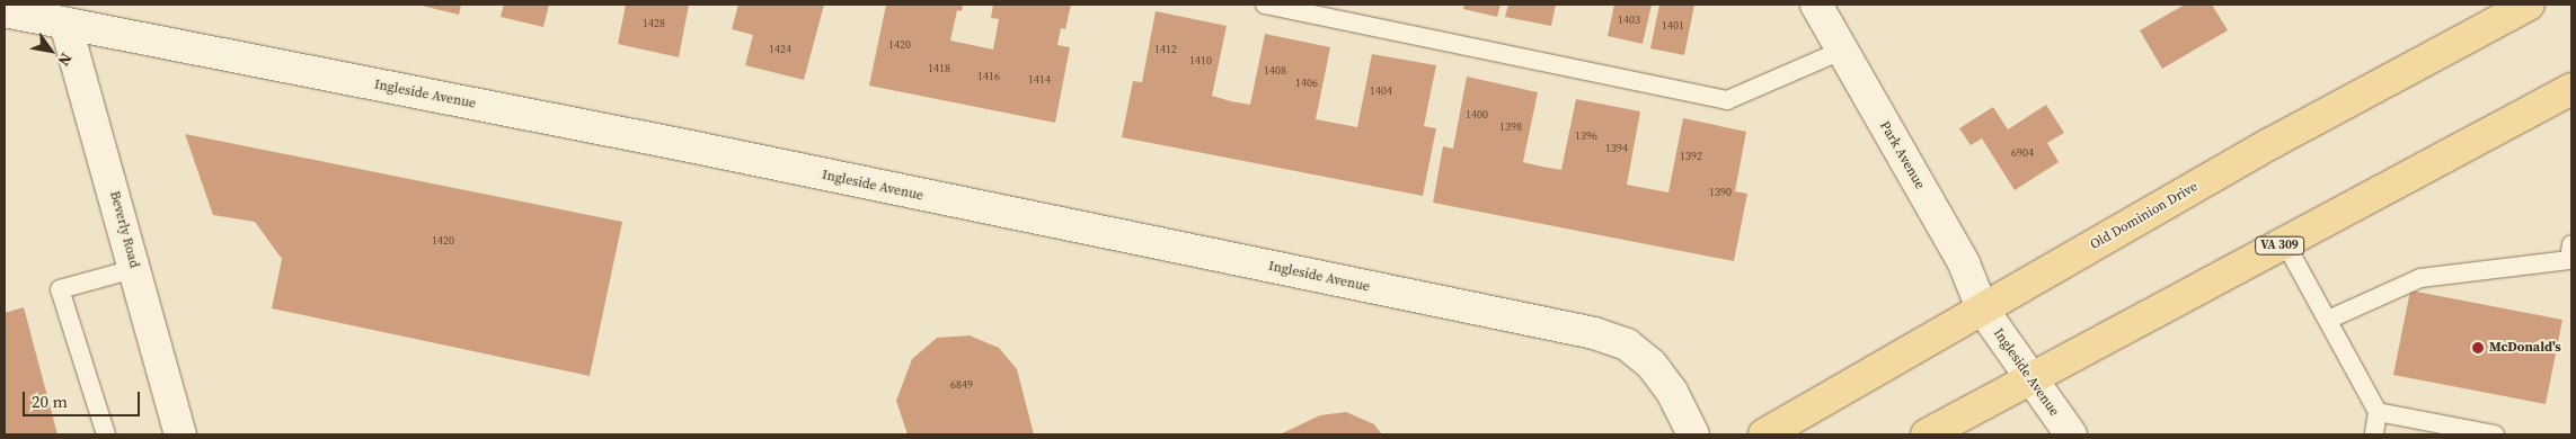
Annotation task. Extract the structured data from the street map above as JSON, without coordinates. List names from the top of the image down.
{
  "streets": {
    "main road": ["Old Dominion Drive", "VA 309"],
    "street": ["Ingleside Avenue", "Park Avenue", "Beverly Road"]
  },
  "crossings": [
    ["Ingleside Avenue", "Park Avenue"],
    ["Ingleside Avenue", "Old Dominion Drive"],
    ["Ingleside Avenue", "Beverly Road"],
    ["Ingleside Avenue", "VA 309"],
    ["Park Avenue", "Old Dominion Drive"]
  ],
  "places": ["McDonald's"],
  "house_numbers": [
    "1403",
    "1428",
    "1401",
    "1420",
    "1424",
    "1412",
    "1410",
    "1418",
    "1408",
    "1416",
    "1414",
    "1406",
    "1404",
    "1400",
    "1398",
    "1396",
    "1394",
    "6904",
    "1392",
    "1390",
    "1420",
    "6849"
  ],
  "scale_bar": "20 m",
  "north": "bottom right"
}
